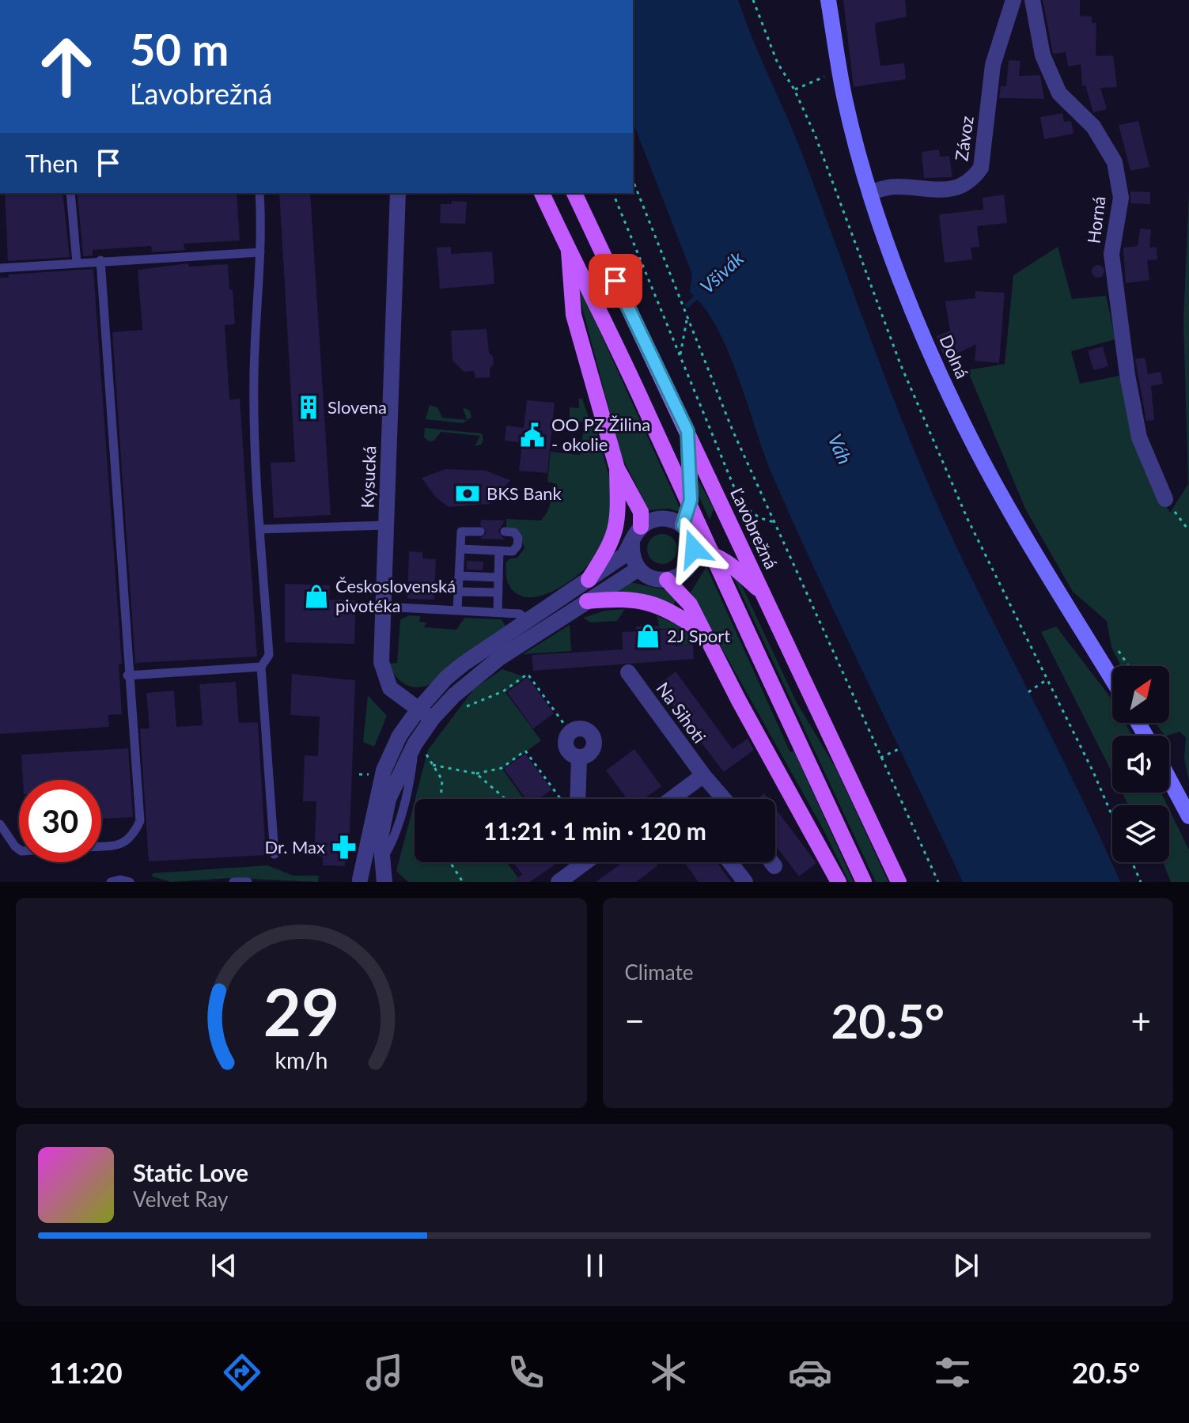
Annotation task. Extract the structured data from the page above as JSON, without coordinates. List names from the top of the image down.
{
  "streets": {
    "main road": ["Dolná", "Ľavobrežná"],
    "street": [
      "Závoz",
      "Horná",
      "Kysucká",
      "Na Sihoti"
    ]
  },
  "crossings": [
    ["Závoz", "Dolná"]
  ],
  "water": ["Všivák", "Váh"],
  "places": {
    "building": ["Slovena"],
    "public building": ["OO PZ Žilina - okolie"],
    "bank": ["BKS Bank"],
    "shop": ["Československá pivotéka", "2J Sport"],
    "pharmacy": ["Dr. Max"]
  },
  "north": "top right",
  "page": {
    "turn": ["50 m", "Ľavobrežná"],
    "then": "Then",
    "limit": "30",
    "trip": "11:21 · 1 min · 120 m",
    "tile": "Climate",
    "heat": ["−", "20.5°", "+"],
    "song": ["Static Love", "Velvet Ray"],
    "tabs": ["11:20", "20.5°"],
    "gauge": ["29", "km/h"]
  }
}
